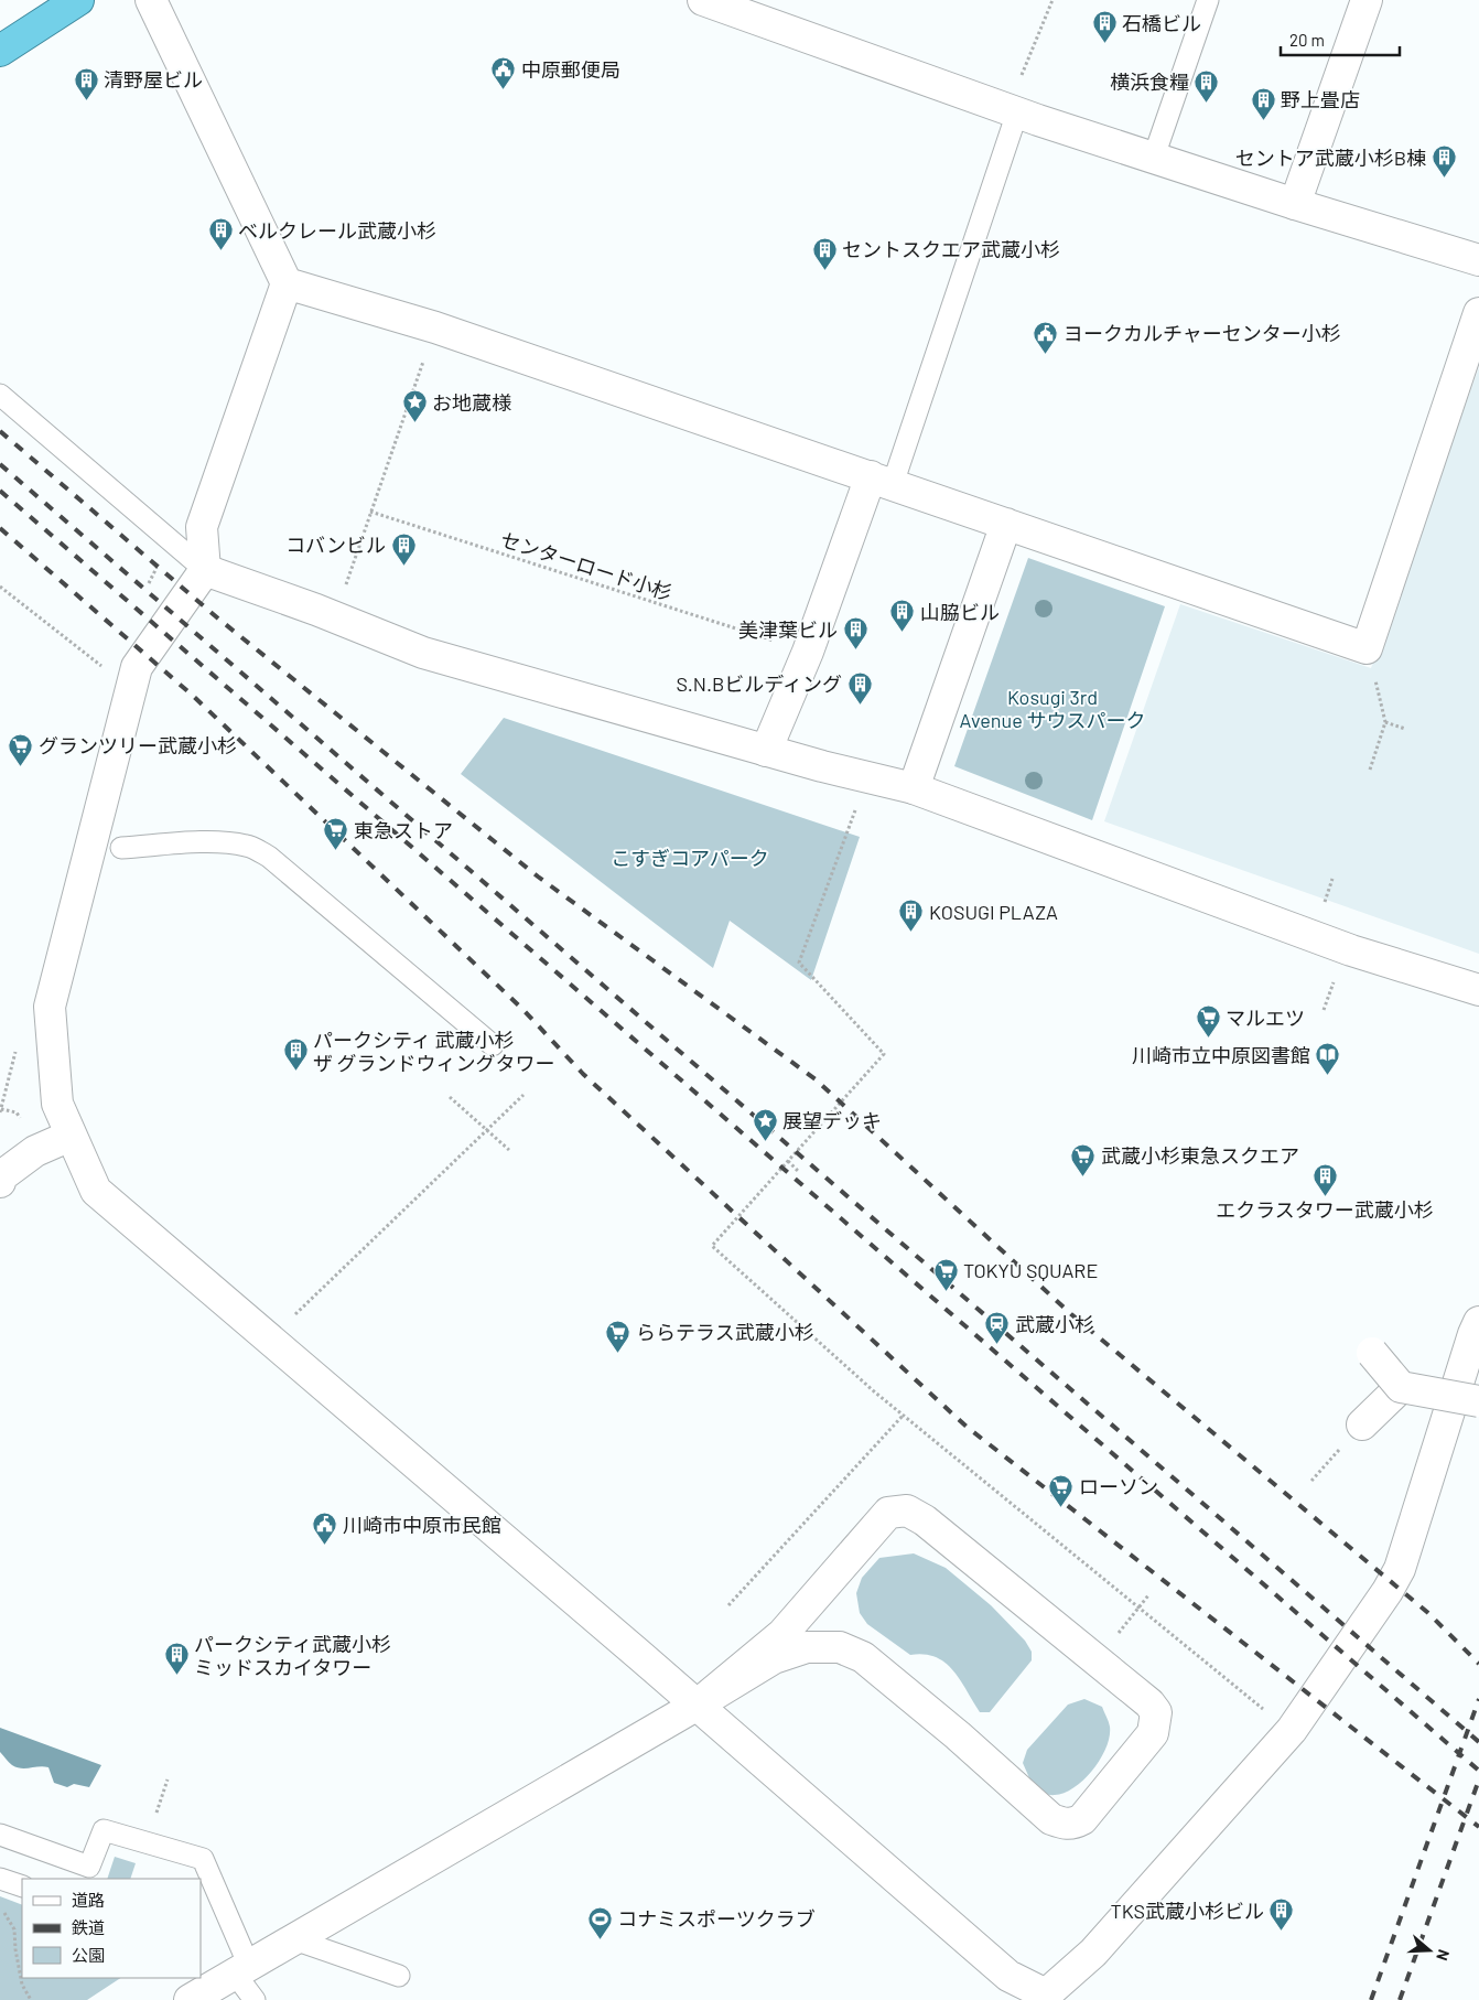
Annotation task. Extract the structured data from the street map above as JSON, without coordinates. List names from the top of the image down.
{
  "streets": {
    "path": ["センターロード小杉"]
  },
  "parks": ["Kosugi 3rd Avenue サウスパーク", "こすぎコアパーク"],
  "places": {
    "building": [
      "石橋ビル",
      "清野屋ビル",
      "横浜食糧",
      "野上畳店",
      "セントア武蔵小杉B棟",
      "ベルクレール武蔵小杉",
      "セントスクエア武蔵小杉",
      "コバンビル",
      "山脇ビル",
      "美津葉ビル",
      "S.N.Bビルディング",
      "KOSUGI PLAZA",
      "パークシティ 武蔵小杉 ザ グランドウィングタワー",
      "エクラスタワー武蔵小杉",
      "パークシティ武蔵小杉 ミッドスカイタワー",
      "TKS武蔵小杉ビル"
    ],
    "public building": ["中原郵便局", "ヨークカルチャーセンター小杉", "川崎市中原市民館"],
    "place": ["お地蔵様", "展望デッキ"],
    "supermarket": [
      "グランツリー武蔵小杉",
      "東急ストア",
      "マルエツ",
      "武蔵小杉東急スクエア",
      "TOKYU SQUARE",
      "ららテラス武蔵小杉",
      "ローソン"
    ],
    "library": ["川崎市立中原図書館"],
    "station": ["武蔵小杉"],
    "sports": ["コナミスポーツクラブ"]
  },
  "legend": ["道路", "鉄道", "公園"],
  "scale_bar": "20 m",
  "north": "right"
}
